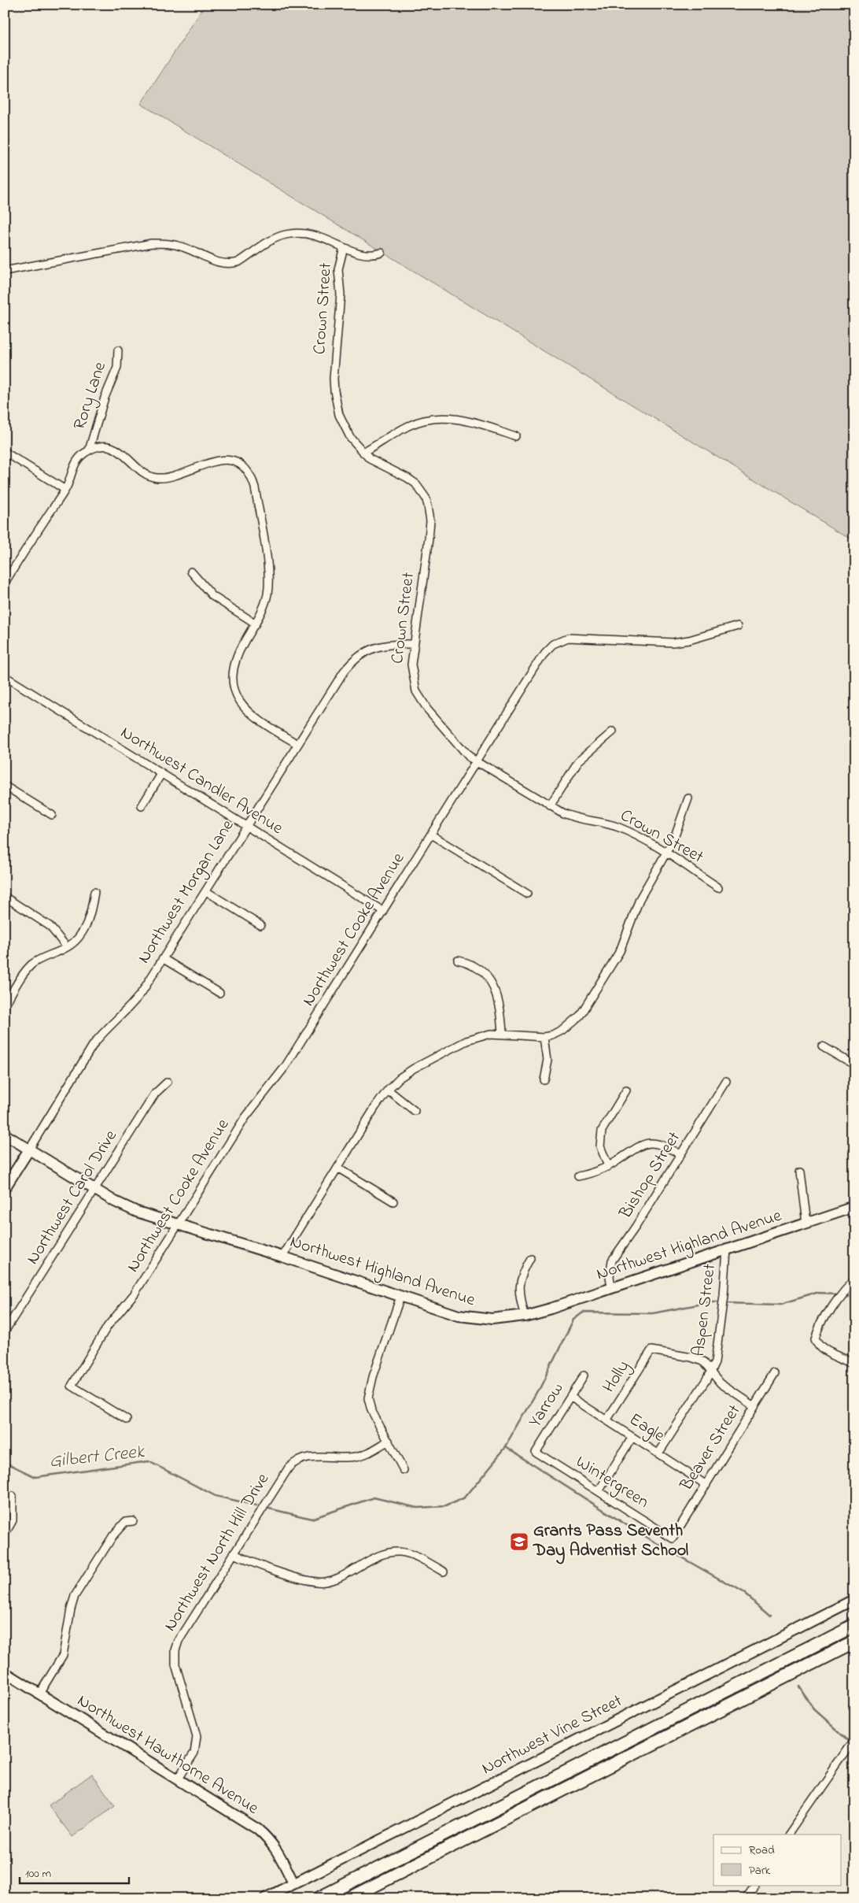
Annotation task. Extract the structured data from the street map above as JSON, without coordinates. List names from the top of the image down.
{
  "streets": {
    "street": [
      "Crown Street",
      "Rory Lane",
      "Northwest Candler Avenue",
      "Northwest Morgan Lane",
      "Northwest Cooke Avenue",
      "Bishop Street",
      "Northwest Carol Drive",
      "Northwest Highland Avenue",
      "Aspen Street",
      "Holly",
      "Yarrow",
      "Eagle",
      "Beaver Street",
      "Wintergreen",
      "Northwest North Hill Drive",
      "Northwest Vine Street",
      "Northwest Hawthorne Avenue"
    ]
  },
  "crossings": [
    ["Crown Street", "Northwest Morgan Lane"],
    ["Crown Street", "Northwest Cooke Avenue"],
    ["Northwest Candler Avenue", "Northwest Morgan Lane"],
    ["Northwest Candler Avenue", "Northwest Cooke Avenue"],
    ["Northwest Morgan Lane", "Northwest Highland Avenue"],
    ["Northwest Cooke Avenue", "Northwest Highland Avenue"],
    ["Bishop Street", "Northwest Highland Avenue"],
    ["Northwest Carol Drive", "Northwest Highland Avenue"],
    ["Northwest Highland Avenue", "Aspen Street"],
    ["Aspen Street", "Holly"],
    ["Aspen Street", "Eagle"],
    ["Holly", "Eagle"],
    ["Yarrow", "Eagle"],
    ["Yarrow", "Wintergreen"],
    ["Eagle", "Beaver Street"],
    ["Beaver Street", "Wintergreen"],
    ["Northwest North Hill Drive", "Northwest Hawthorne Avenue"],
    ["Northwest Vine Street", "Northwest Hawthorne Avenue"]
  ],
  "water": ["Gilbert Creek"],
  "places": {
    "school or university": ["Grants Pass Seventh Day Adventist School"]
  },
  "legend": ["Road", "Park"],
  "scale_bar": "100 m"
}
